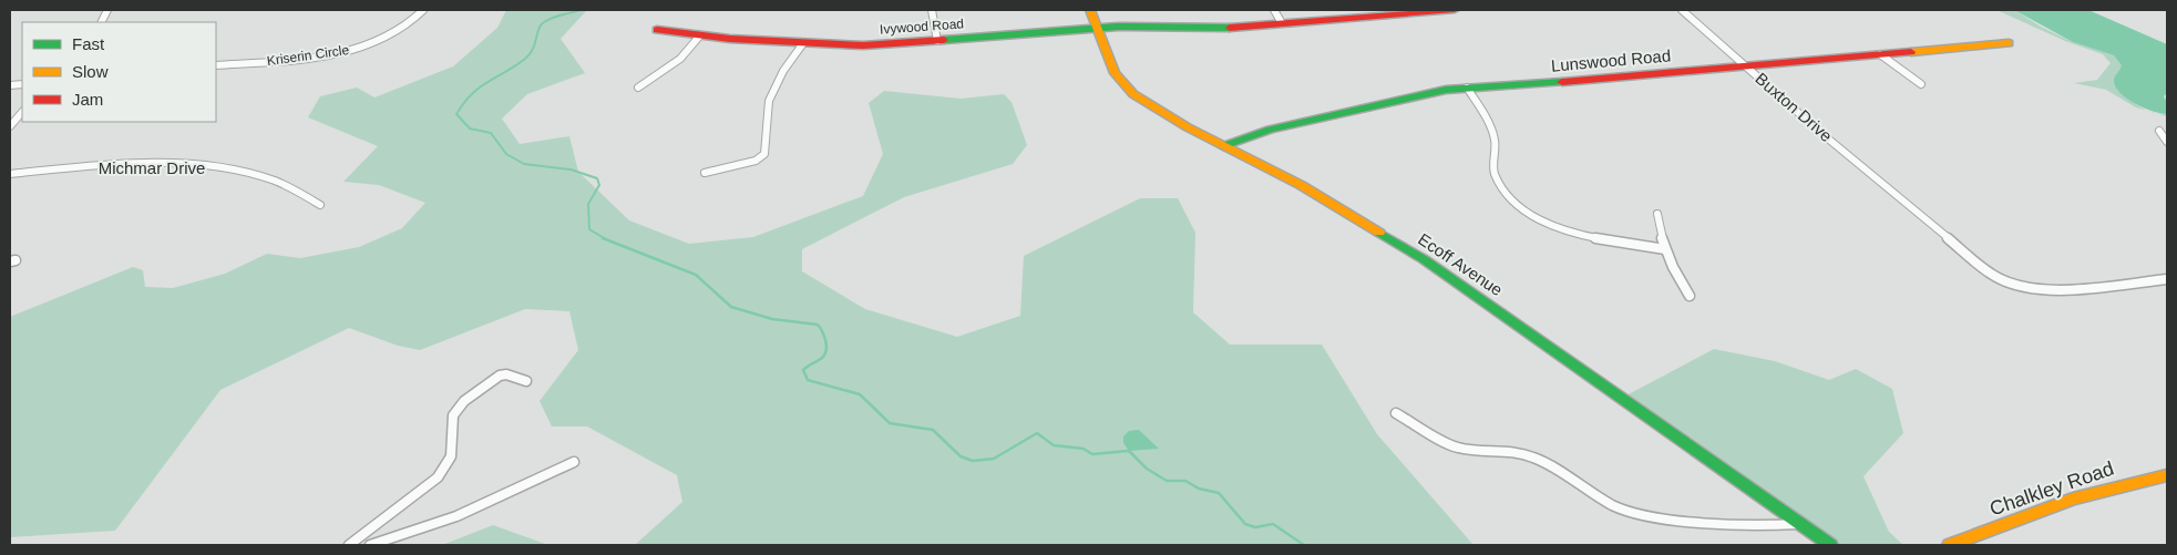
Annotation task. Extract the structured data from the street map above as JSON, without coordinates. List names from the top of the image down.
{
  "streets": {
    "street": [
      "Ivywood Road",
      "Kriserin Circle",
      "Lunswood Road",
      "Buxton Drive",
      "Michmar Drive",
      "Ecoff Avenue",
      "Chalkley Road"
    ]
  },
  "crossings": [
    ["Ivywood Road", "Ecoff Avenue"],
    ["Lunswood Road", "Buxton Drive"],
    ["Lunswood Road", "Ecoff Avenue"]
  ],
  "legend": ["Fast", "Slow", "Jam"]
}
